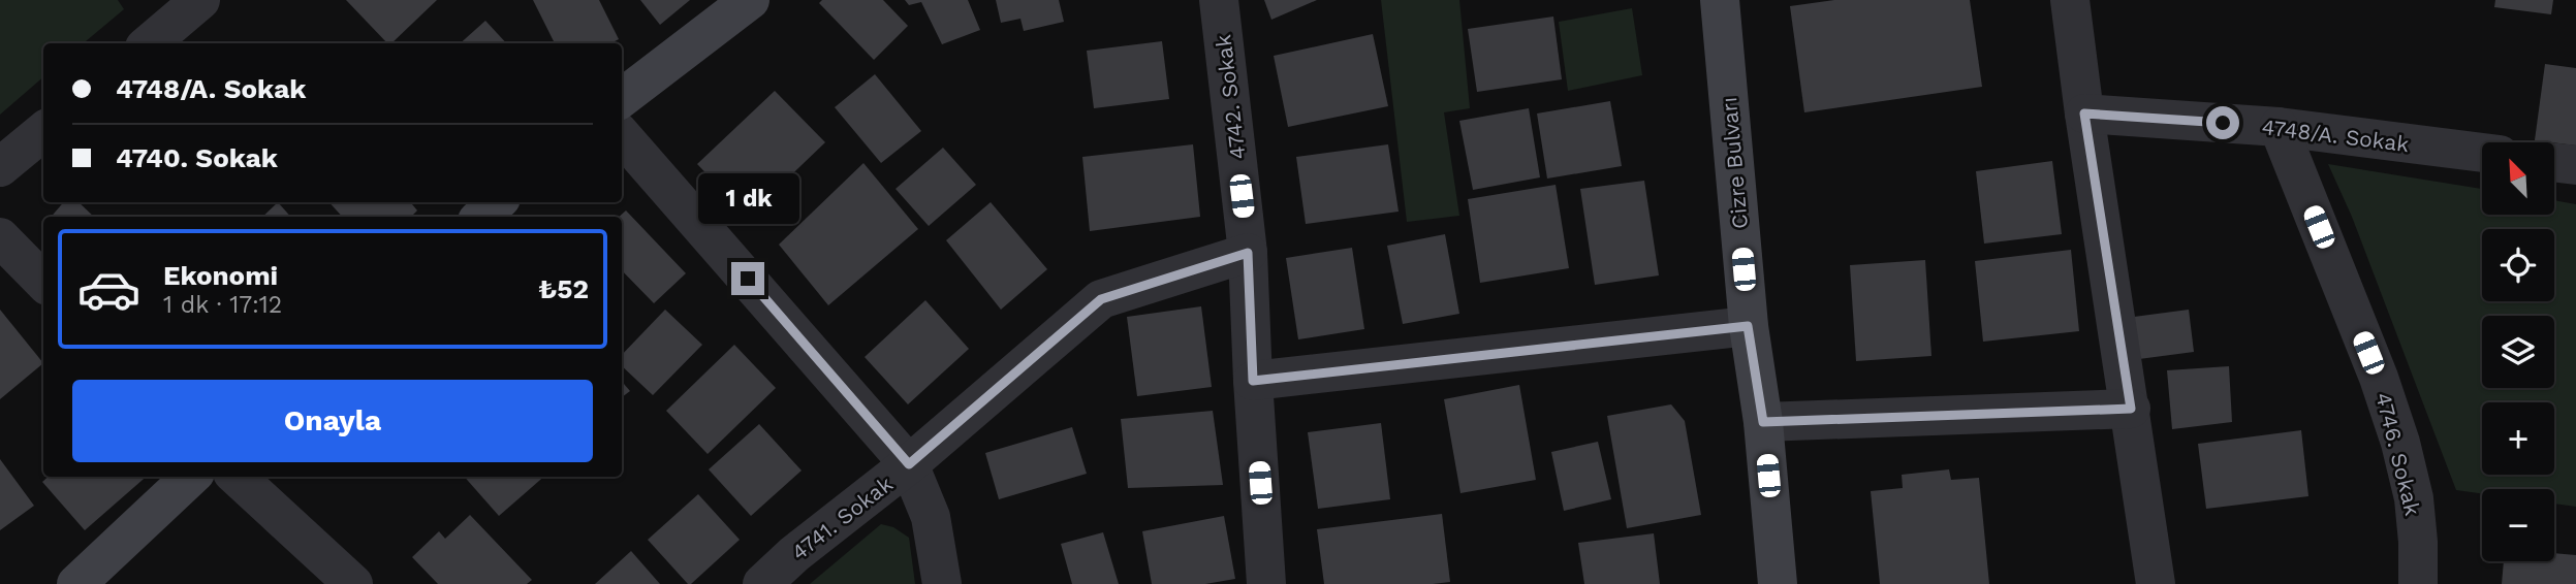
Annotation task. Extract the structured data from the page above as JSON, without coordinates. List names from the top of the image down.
{
  "streets": {
    "main road": ["Cizre Bulvarı"],
    "street": [
      "4742. Sokak",
      "4748/A. Sokak",
      "4746. Sokak",
      "4741. Sokak"
    ]
  },
  "crossings": [
    ["4742. Sokak", "4741. Sokak"],
    ["4748/A. Sokak", "4746. Sokak"]
  ],
  "north": "top left",
  "page": {
    "banner": ["4748/A. Sokak", "4740. Sokak"],
    "map_buttons": ["+", "−"],
    "bubble": "1 dk",
    "list": [
      {
        "name": "Ekonomi",
        "note": "1 dk · 17:12",
        "value": "₺52"
      }
    ],
    "buttons": "Onayla"
  }
}
